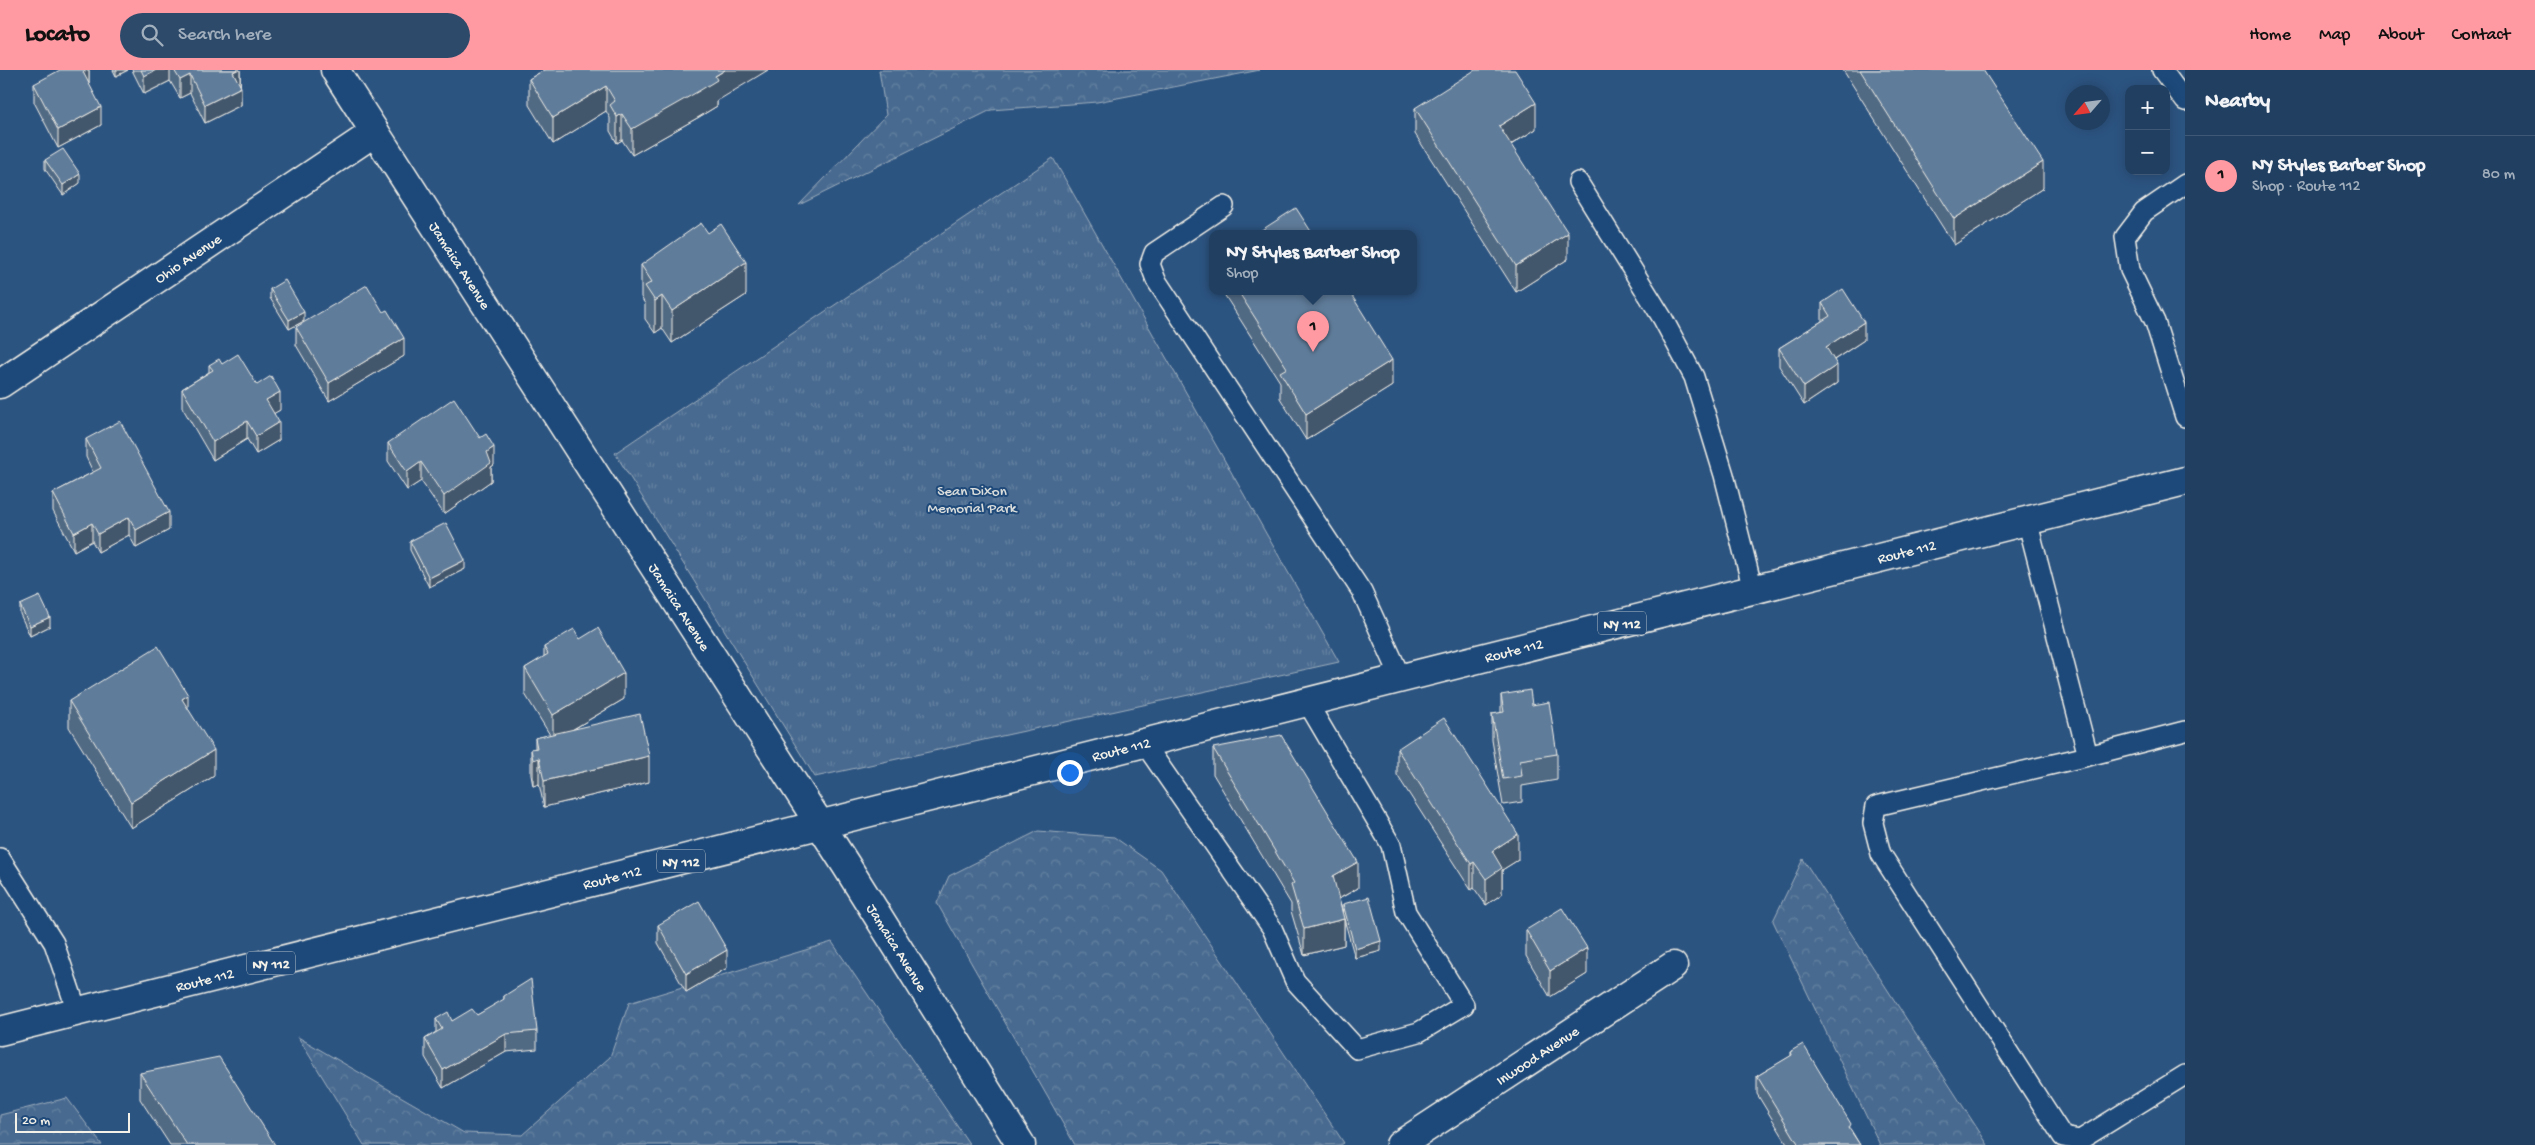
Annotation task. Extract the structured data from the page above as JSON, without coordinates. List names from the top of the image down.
{
  "streets": {
    "main road": [
      "Ohio Avenue",
      "Jamaica Avenue",
      "Route 112",
      "NY 112",
      "Inwood Avenue"
    ]
  },
  "crossings": [
    ["Ohio Avenue", "Jamaica Avenue"],
    ["Jamaica Avenue", "Route 112"]
  ],
  "parks": ["Sean Dixon Memorial Park"],
  "scale_bar": "20 m",
  "north": "bottom left",
  "page": {
    "header": "Locato",
    "search": "Search here",
    "nav": [
      "Home",
      "Map",
      "About",
      "Contact"
    ],
    "heading": "Nearby",
    "map_buttons": ["+", "−"],
    "list": [
      {
        "mark": "1",
        "name": "NY Styles Barber Shop",
        "note": "Shop · Route 112",
        "value": "80 m"
      }
    ],
    "popup": ["NY Styles Barber Shop", "Shop"],
    "pins": "1",
    "scale": "20 m"
  }
}
